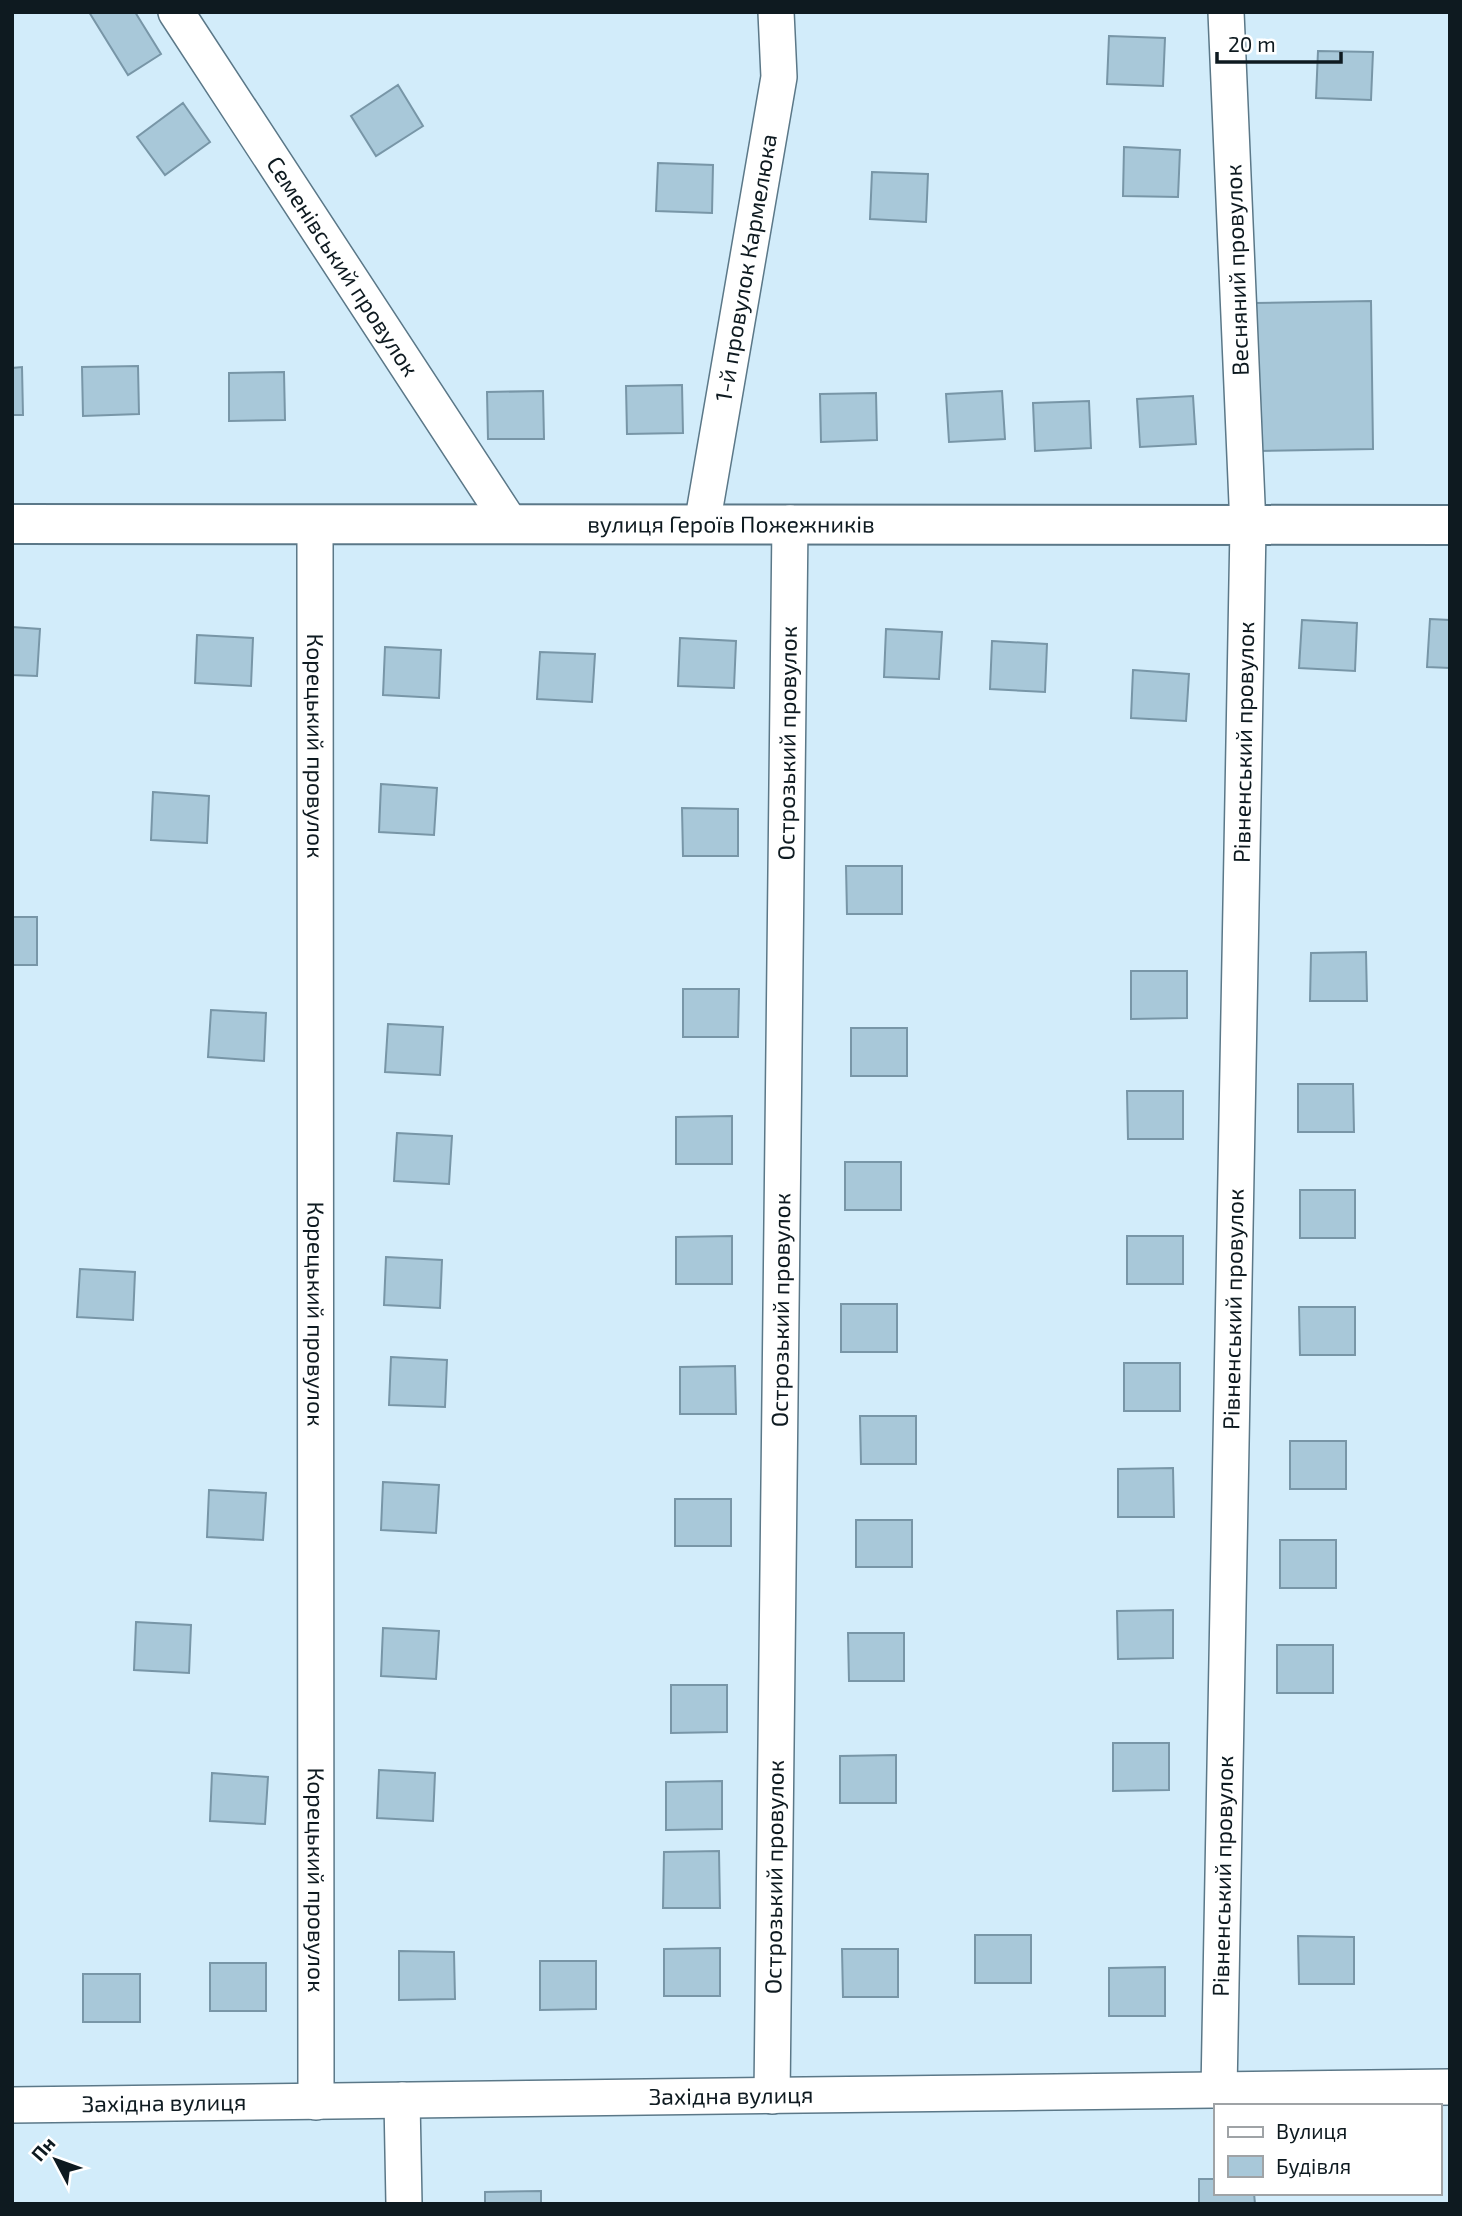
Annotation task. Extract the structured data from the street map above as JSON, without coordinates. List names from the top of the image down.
{
  "streets": {
    "street": [
      "Семенівський провулок",
      "1-й провулок Кармелюка",
      "Весняний провулок",
      "вулиця Героїв Пожежників",
      "Рівненський провулок",
      "Острозький провулок",
      "Корецький провулок",
      "Західна вулиця"
    ]
  },
  "crossings": [
    ["Семенівський провулок", "вулиця Героїв Пожежників"],
    ["1-й провулок Кармелюка", "вулиця Героїв Пожежників"],
    ["Весняний провулок", "вулиця Героїв Пожежників"],
    ["Весняний провулок", "Рівненський провулок"],
    ["вулиця Героїв Пожежників", "Рівненський провулок"],
    ["вулиця Героїв Пожежників", "Острозький провулок"],
    ["вулиця Героїв Пожежників", "Корецький провулок"],
    ["Рівненський провулок", "Західна вулиця"],
    ["Острозький провулок", "Західна вулиця"],
    ["Корецький провулок", "Західна вулиця"]
  ],
  "legend": ["Вулиця", "Будівля"],
  "scale_bar": "20 m",
  "north": "top left"
}
